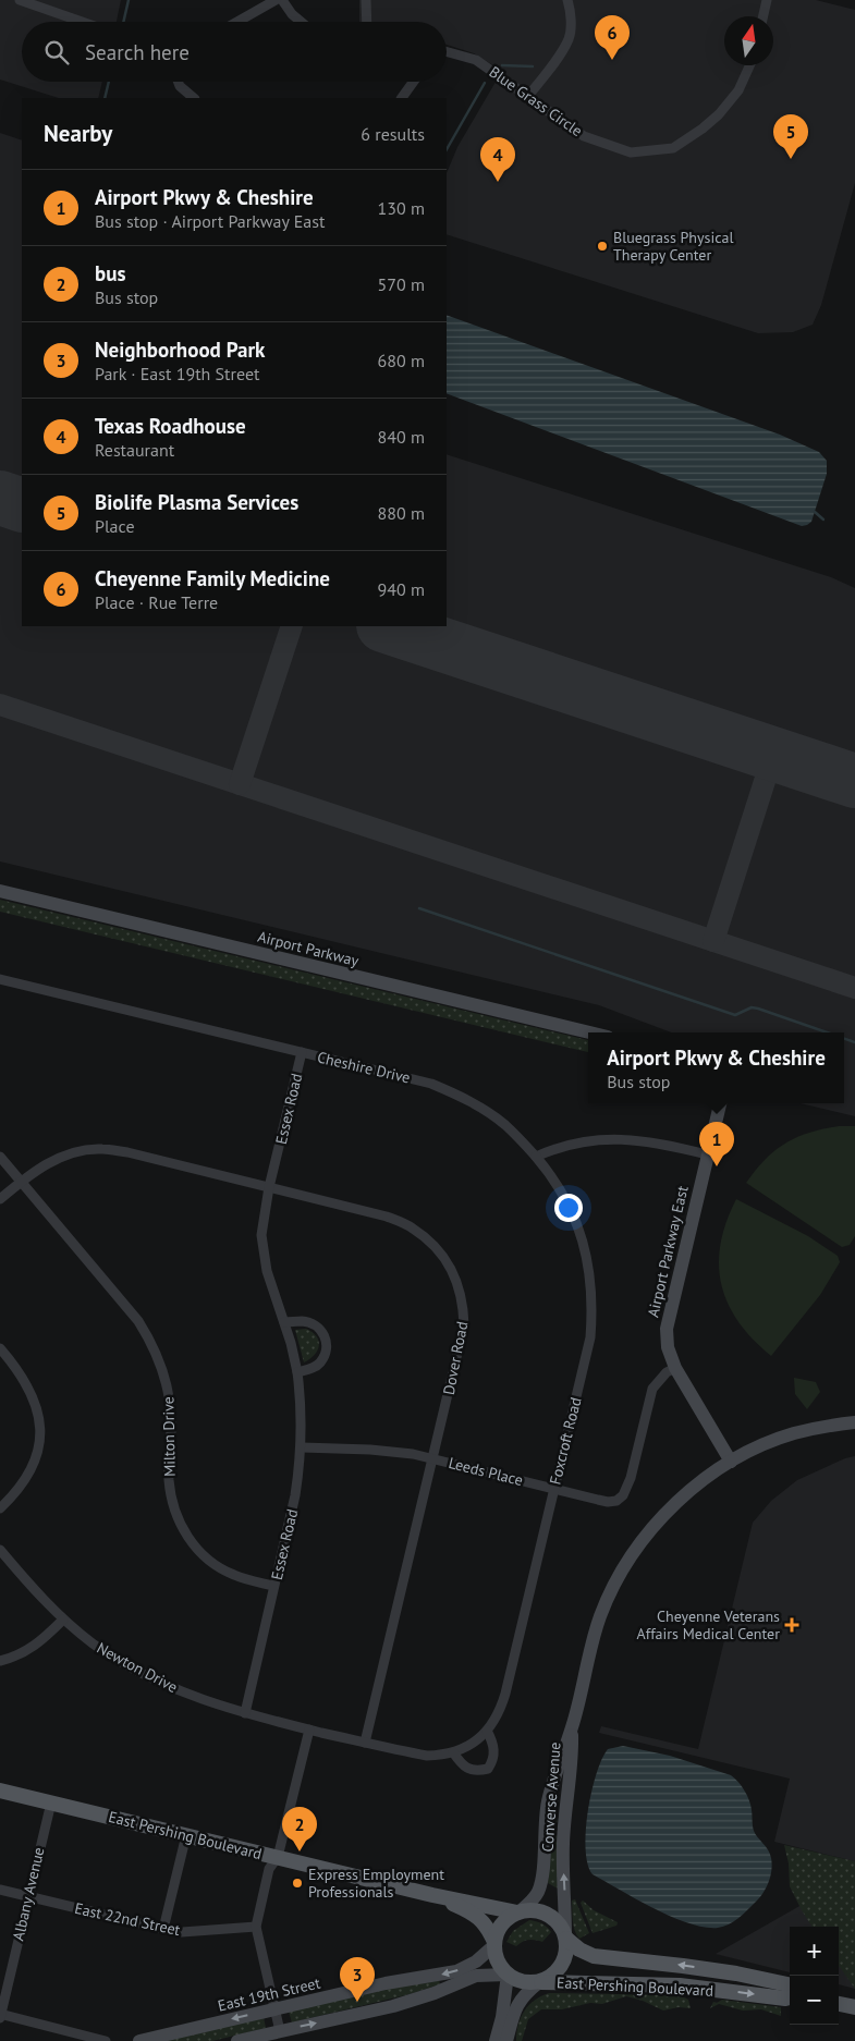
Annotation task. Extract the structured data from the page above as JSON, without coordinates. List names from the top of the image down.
{
  "streets": {
    "main road": [
      "Airport Parkway",
      "Airport Parkway East",
      "Converse Avenue",
      "East Pershing Boulevard",
      "East 19th Street"
    ],
    "street": [
      "Blue Grass Circle",
      "Cheshire Drive",
      "Essex Road",
      "Dover Road",
      "Milton Drive",
      "Foxcroft Road",
      "Leeds Place",
      "Newton Drive",
      "Albany Avenue",
      "East 22nd Street"
    ]
  },
  "crossings": [
    ["Cheshire Drive", "Essex Road"],
    ["Cheshire Drive", "Foxcroft Road"],
    ["Essex Road", "Dover Road"],
    ["Essex Road", "Milton Drive"],
    ["Essex Road", "Leeds Place"],
    ["Essex Road", "Newton Drive"],
    ["Airport Parkway East", "Leeds Place"],
    ["Airport Parkway East", "Converse Avenue"],
    ["Dover Road", "Milton Drive"],
    ["Dover Road", "Foxcroft Road"],
    ["Dover Road", "Leeds Place"],
    ["Foxcroft Road", "Leeds Place"],
    ["Foxcroft Road", "Newton Drive"],
    ["Converse Avenue", "East Pershing Boulevard"],
    ["Converse Avenue", "East 19th Street"],
    ["East Pershing Boulevard", "Albany Avenue"],
    ["East Pershing Boulevard", "East 19th Street"],
    ["Albany Avenue", "East 22nd Street"]
  ],
  "places": {
    "other": ["Bluegrass Physical Therapy Center", "Express Employment Professionals"],
    "health": ["Cheyenne Veterans Affairs Medical Center"]
  },
  "north": "top",
  "page": {
    "pins": [
      "6",
      "5",
      "4",
      "1",
      "2",
      "3"
    ],
    "search": "Search here",
    "heading": ["Nearby", "6 results"],
    "list": [
      {
        "mark": "1",
        "name": "Airport Pkwy & Cheshire",
        "note": "Bus stop · Airport Parkway East",
        "value": "130 m"
      },
      {
        "mark": "2",
        "name": "bus",
        "note": "Bus stop",
        "value": "570 m"
      },
      {
        "mark": "3",
        "name": "Neighborhood Park",
        "note": "Park · East 19th Street",
        "value": "680 m"
      },
      {
        "mark": "4",
        "name": "Texas Roadhouse",
        "note": "Restaurant",
        "value": "840 m"
      },
      {
        "mark": "5",
        "name": "Biolife Plasma Services",
        "note": "Place",
        "value": "880 m"
      },
      {
        "mark": "6",
        "name": "Cheyenne Family Medicine",
        "note": "Place · Rue Terre",
        "value": "940 m"
      }
    ],
    "popup": ["Airport Pkwy & Cheshire", "Bus stop"],
    "map_buttons": ["+", "−"]
  }
}
